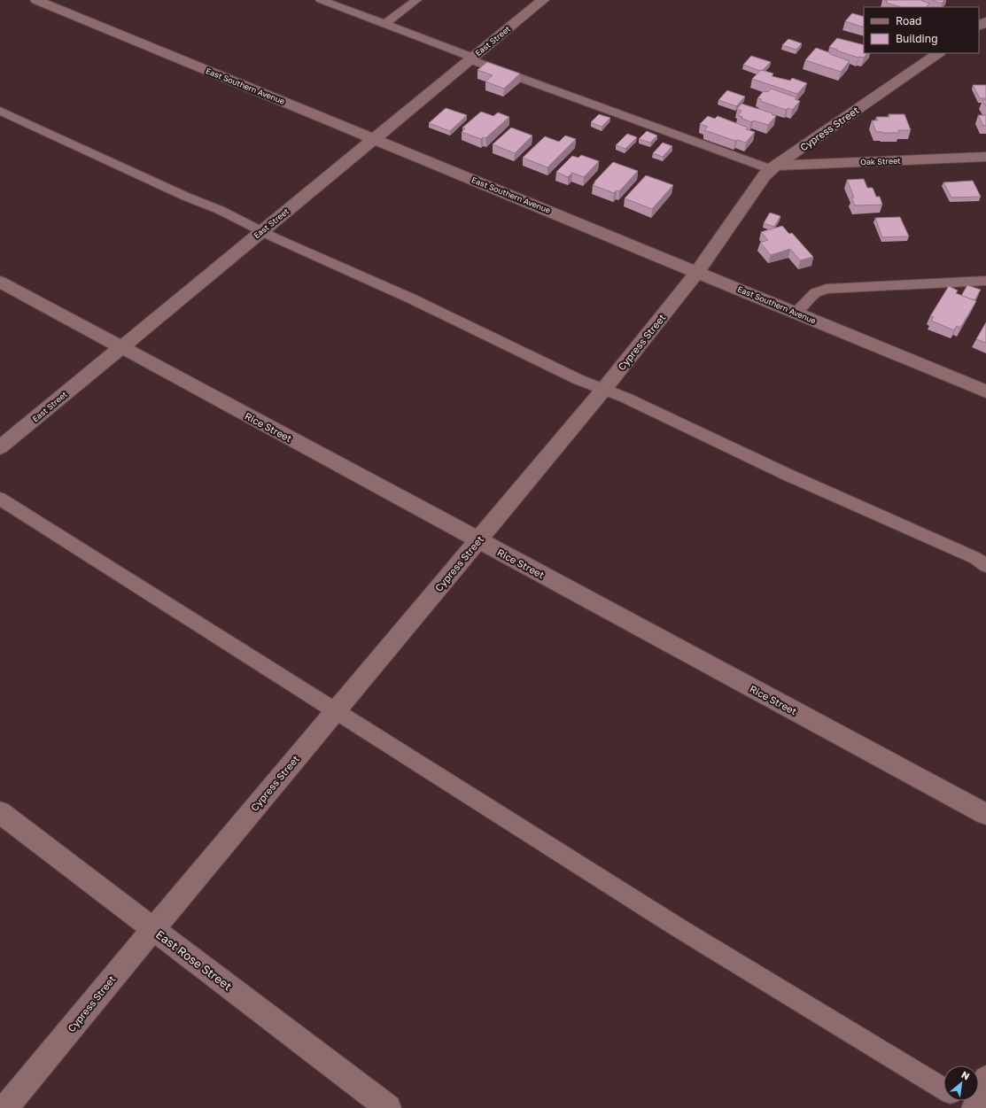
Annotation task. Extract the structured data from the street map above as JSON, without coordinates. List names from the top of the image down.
{
  "streets": {
    "street": [
      "East Street",
      "East Southern Avenue",
      "Cypress Street",
      "Oak Street",
      "Rice Street",
      "East Rose Street"
    ]
  },
  "crossings": [
    ["East Street", "East Southern Avenue"],
    ["East Street", "Rice Street"],
    ["East Southern Avenue", "Cypress Street"],
    ["Cypress Street", "Oak Street"],
    ["Cypress Street", "Rice Street"],
    ["Cypress Street", "East Rose Street"]
  ],
  "legend": ["Road", "Building"],
  "north": "top right"
}
